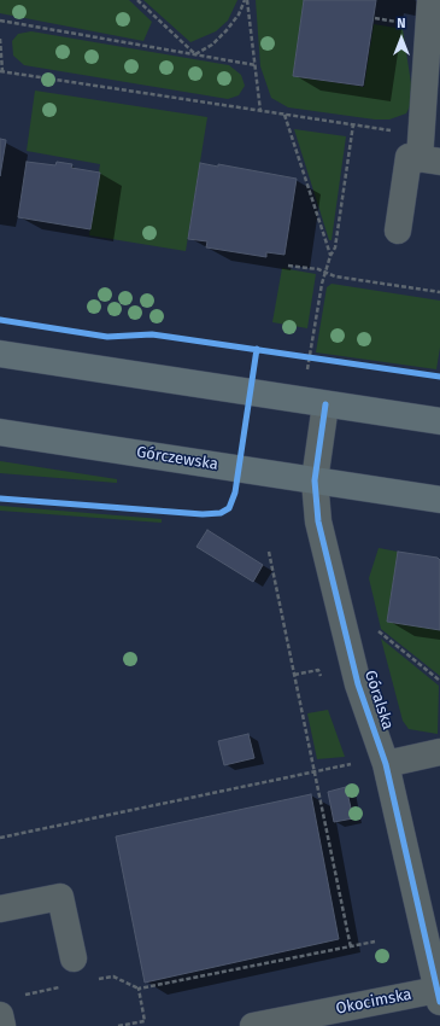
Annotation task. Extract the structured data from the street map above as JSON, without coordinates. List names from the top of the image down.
{
  "streets": {
    "main road": ["Górczewska"],
    "street": ["Góralska", "Okocimska"]
  },
  "crossings": [
    ["Górczewska", "Góralska"],
    ["Góralska", "Okocimska"]
  ],
  "north": "top"
}
